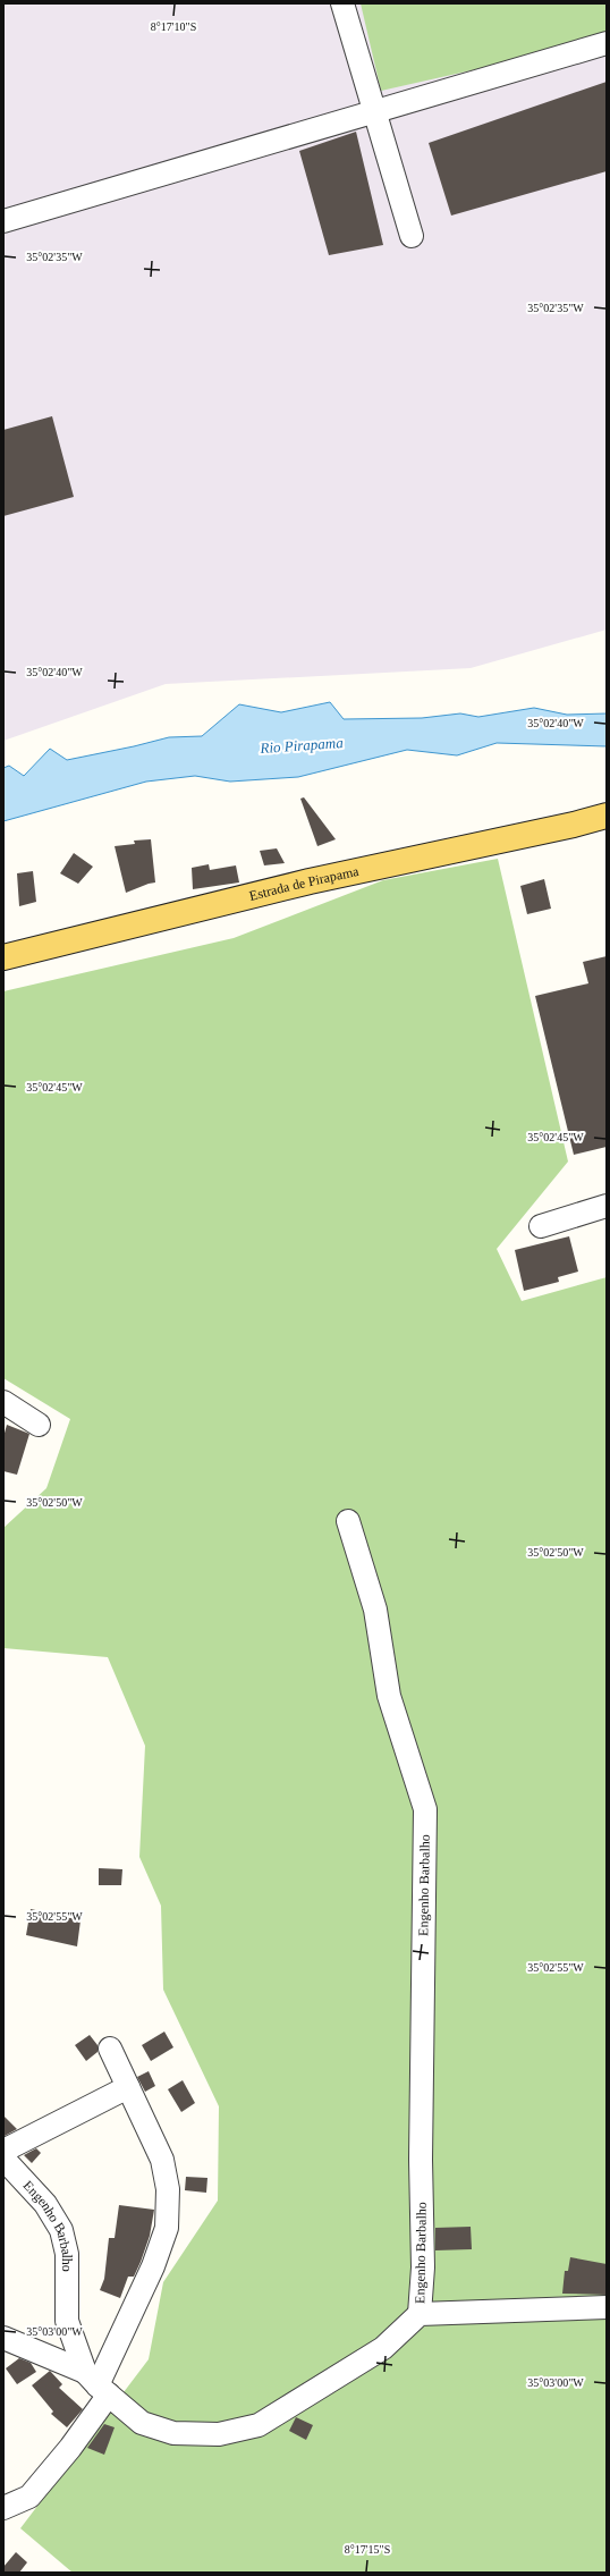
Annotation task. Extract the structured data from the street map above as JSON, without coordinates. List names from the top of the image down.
{
  "streets": {
    "main road": ["Estrada de Pirapama"],
    "street": ["Engenho Barbalho"]
  },
  "water": ["Rio Pirapama"],
  "coordinates": [
    "8°17'10\"S",
    "35°02'35\"W",
    "35°02'40\"W",
    "35°02'45\"W",
    "35°02'50\"W",
    "35°02'55\"W",
    "35°03'00\"W",
    "8°17'15\"S"
  ]
}
